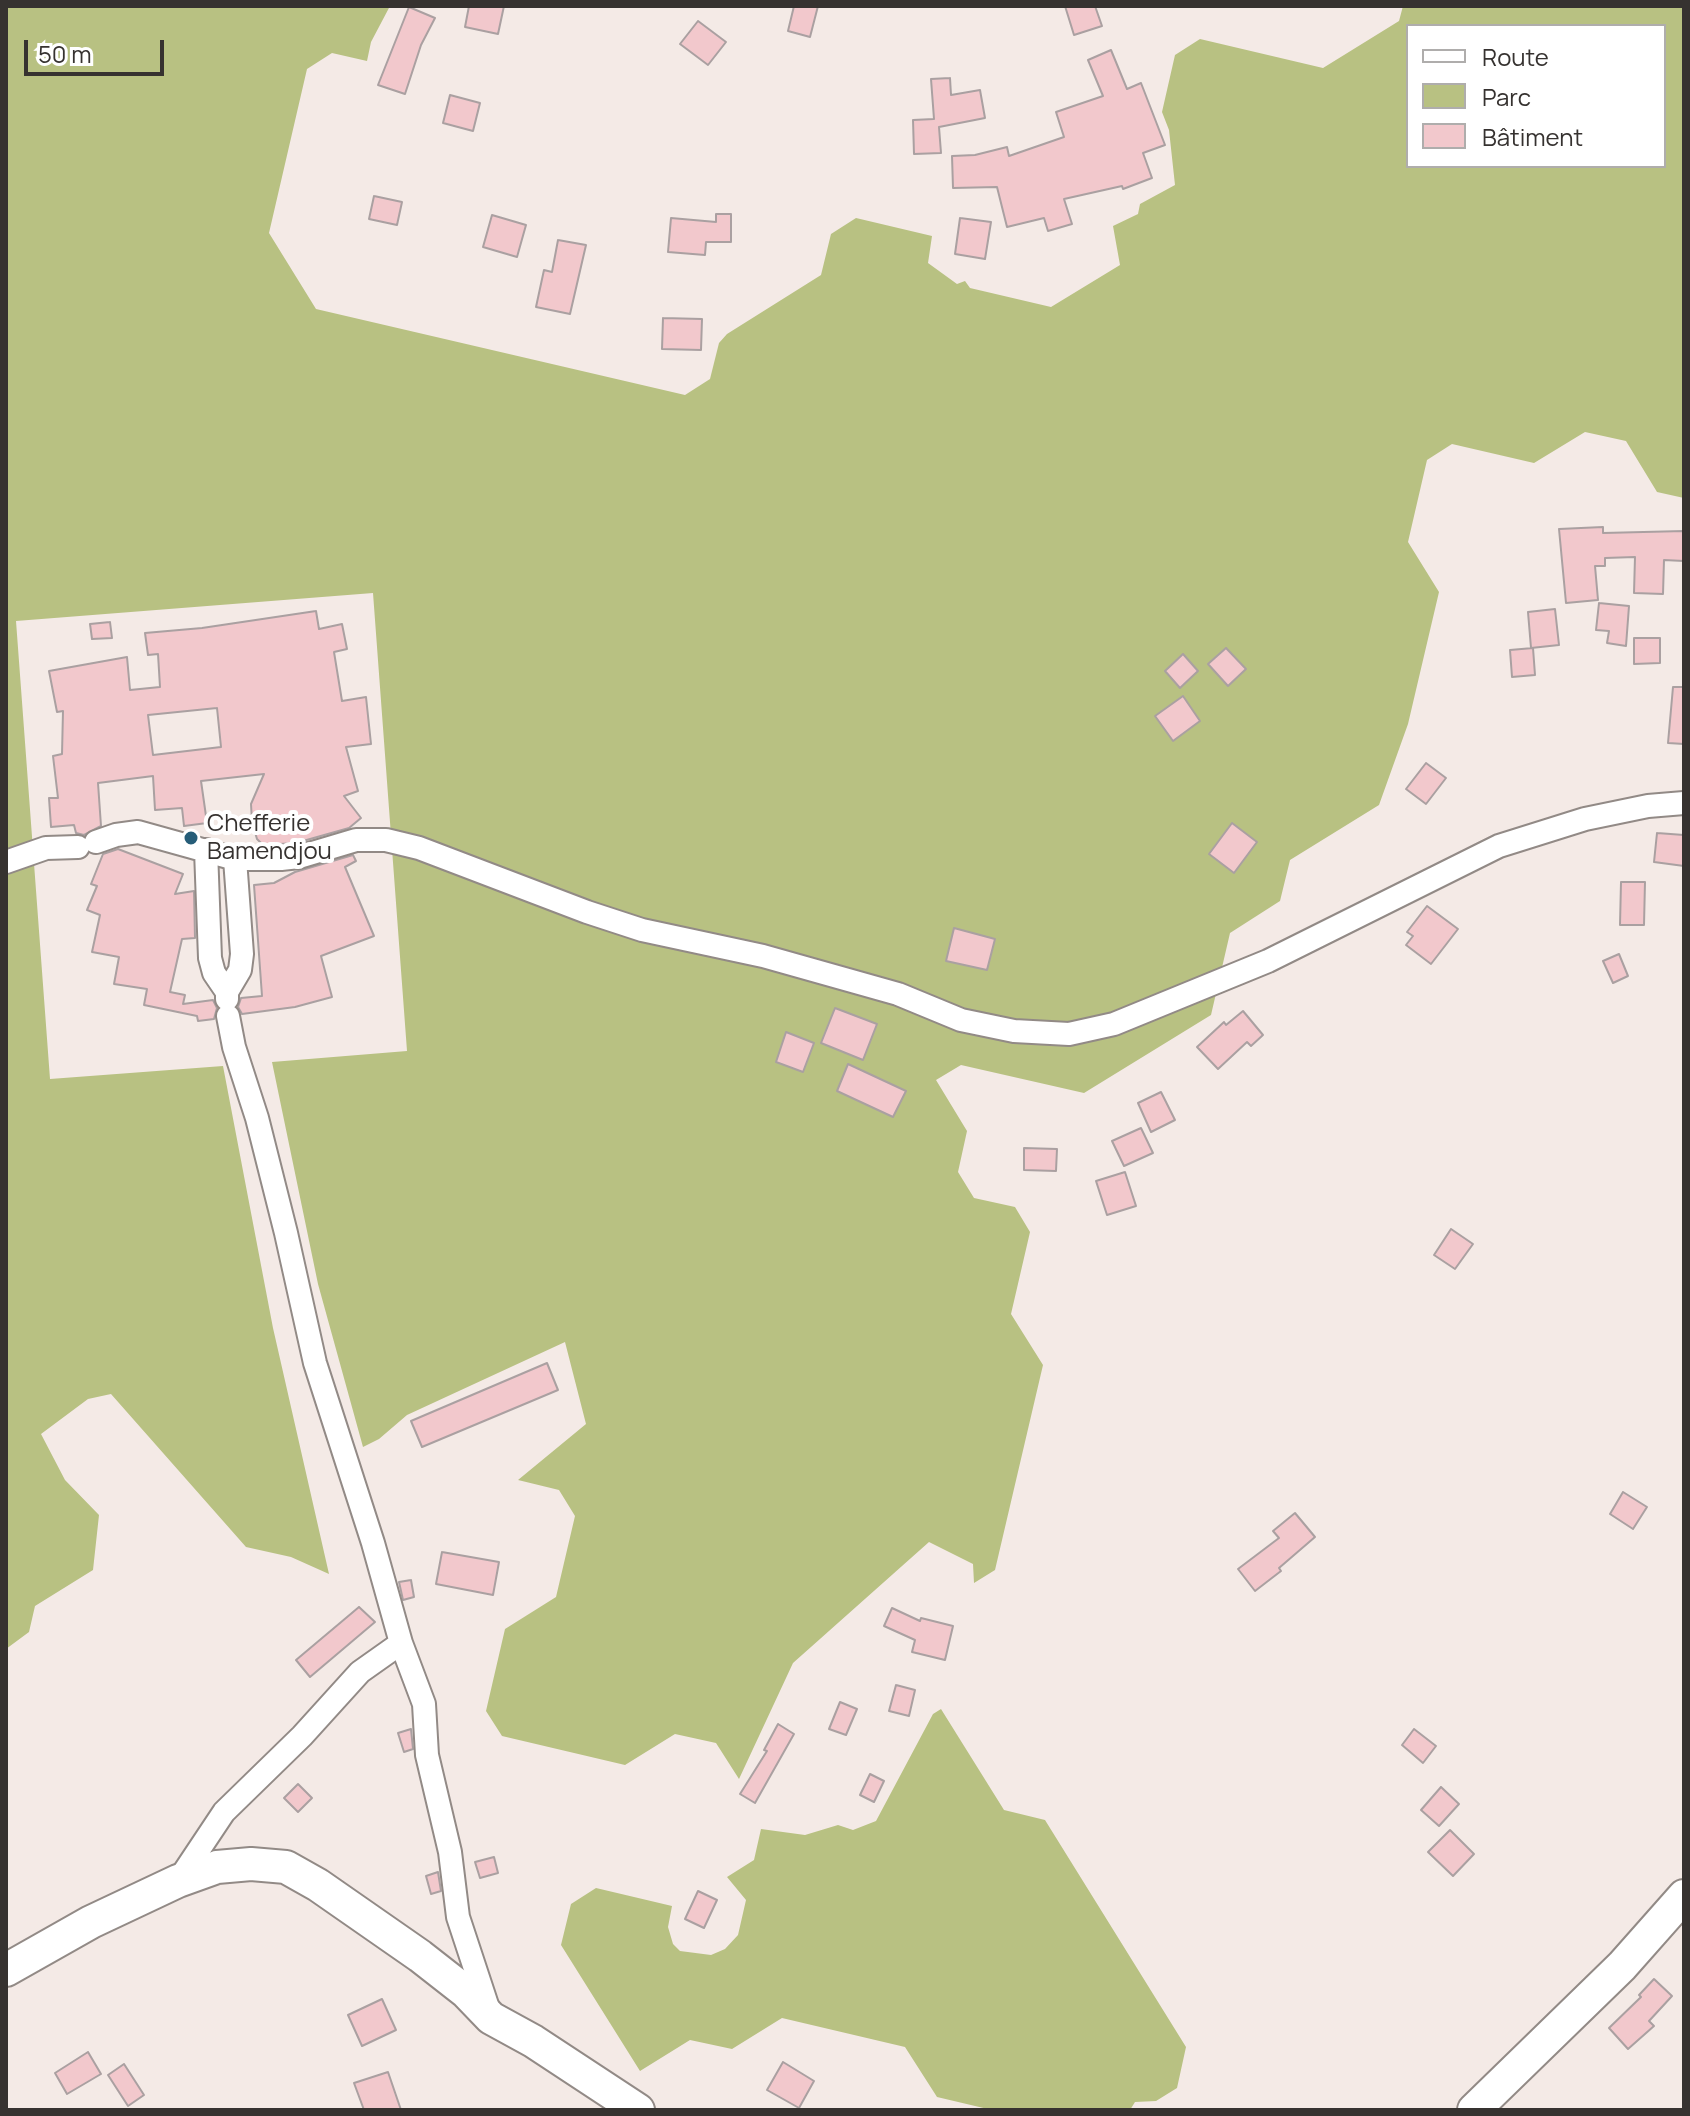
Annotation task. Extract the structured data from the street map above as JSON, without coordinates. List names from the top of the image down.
{
  "places": ["Chefferie Bamendjou"],
  "legend": ["Route", "Parc", "Bâtiment"],
  "scale_bar": "50 m"
}
